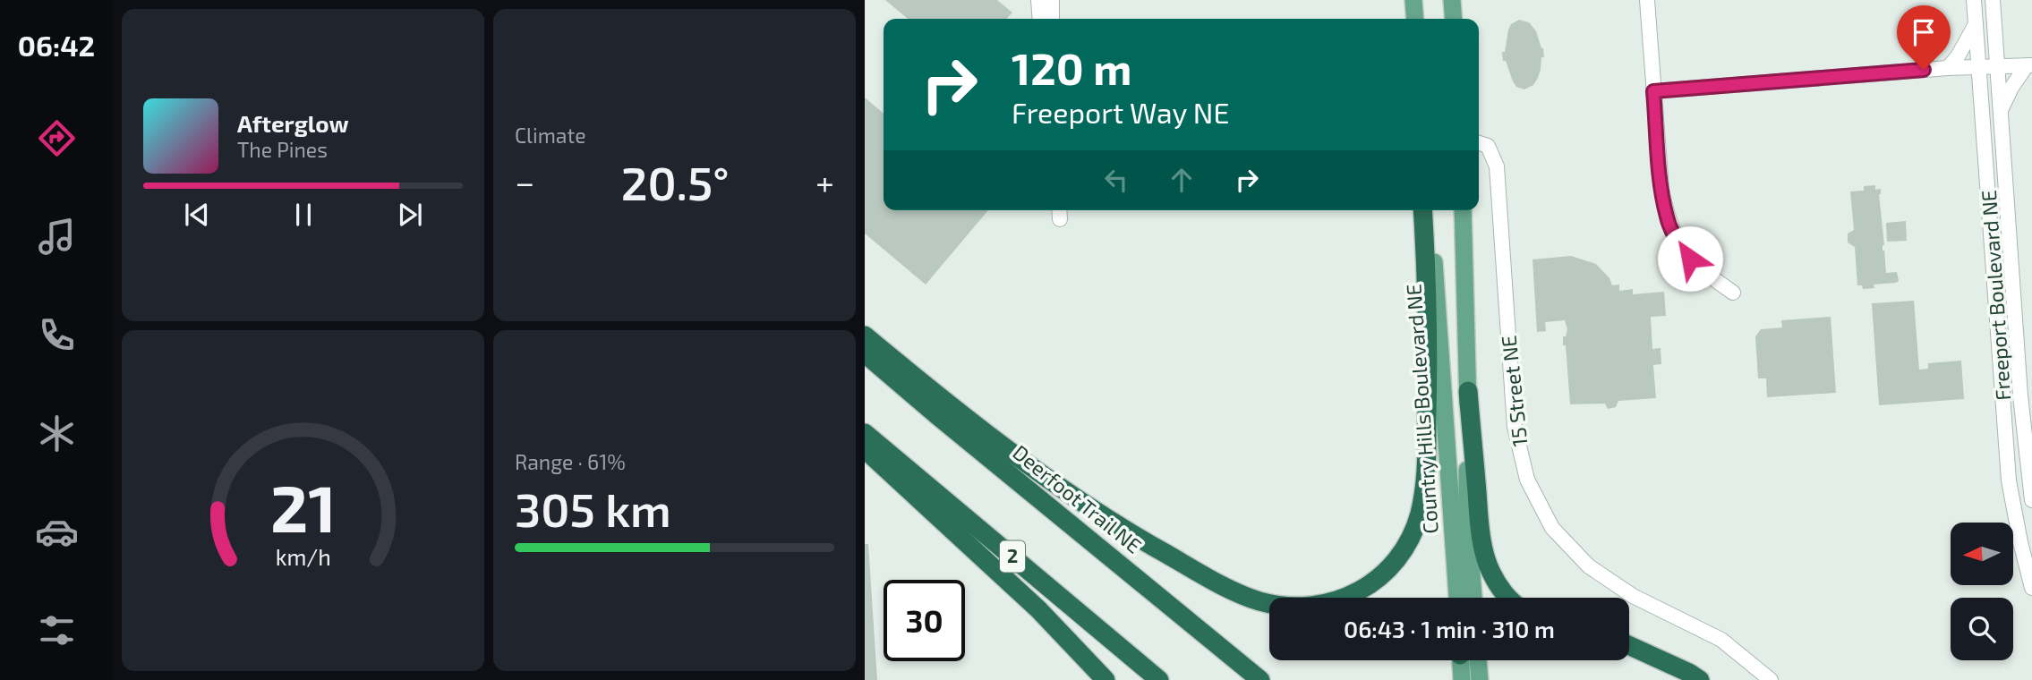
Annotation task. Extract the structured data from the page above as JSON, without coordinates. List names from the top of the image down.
{
  "streets": {
    "highway": ["Deerfoot Trail NE", "2"],
    "main road": ["Country Hills Boulevard NE"],
    "street": ["Freeport Boulevard NE", "15 Street NE"]
  },
  "north": "left",
  "page": {
    "tabs": "06:42",
    "tile": [
      "Climate",
      ["Range · 61%", "305 km"]
    ],
    "turn": ["120 m", "Freeport Way NE"],
    "song": ["Afterglow", "The Pines"],
    "heat": ["−", "20.5°", "+"],
    "limit": "30",
    "trip": "06:43 · 1 min · 310 m",
    "gauge": ["21", "km/h"]
  }
}
